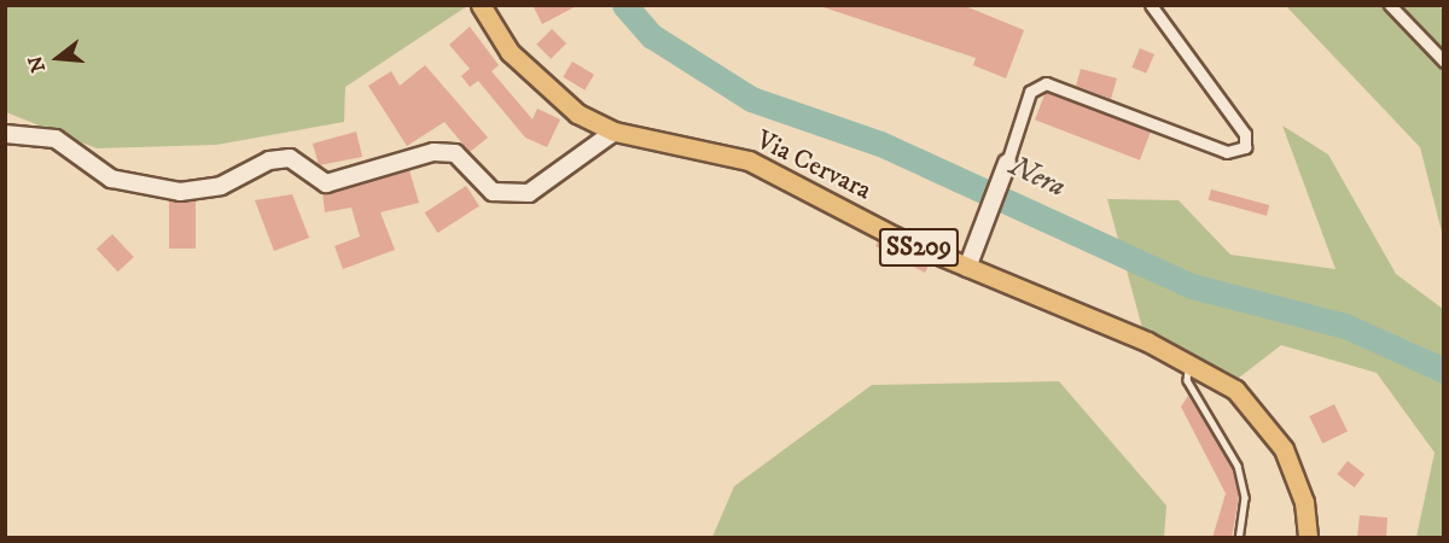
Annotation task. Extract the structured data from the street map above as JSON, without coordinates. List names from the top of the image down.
{
  "streets": {
    "main road": ["Via Cervara", "SS209"]
  },
  "water": ["Nera"],
  "north": "left"
}
